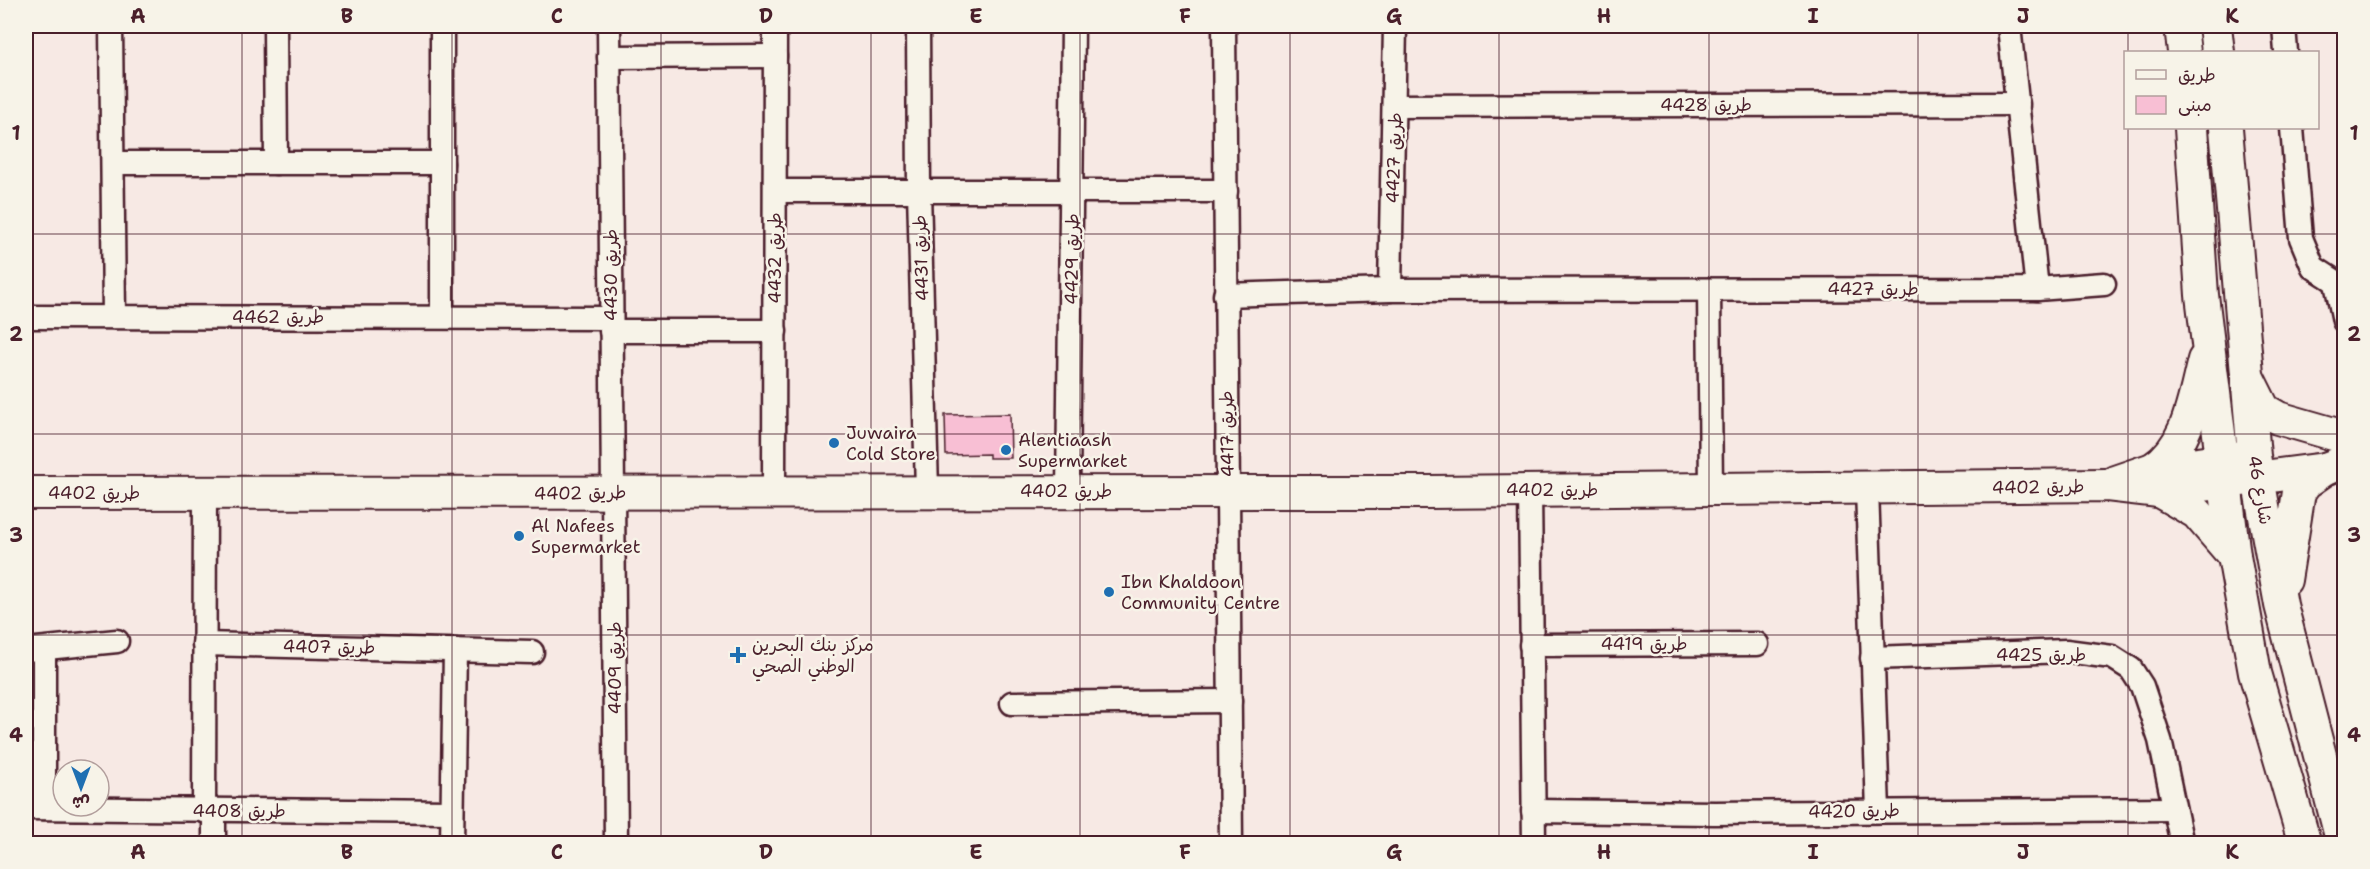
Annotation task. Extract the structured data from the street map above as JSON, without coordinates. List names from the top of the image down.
{
  "streets": {
    "street": [
      "طريق 4428",
      "طريق 4427",
      "طريق 4432",
      "طريق 4431",
      "طريق 4429",
      "طريق 4430",
      "طريق 4462",
      "طريق 4417",
      "طريق 4402",
      "شارع 46",
      "طريق 4419",
      "طريق 4407",
      "طريق 4425",
      "طريق 4409",
      "طريق 4408",
      "طريق 4420"
    ]
  },
  "crossings": [
    ["طريق 4428", "طريق 4427"],
    ["طريق 4427", "طريق 4417"],
    ["طريق 4432", "طريق 4462"],
    ["طريق 4432", "طريق 4402"],
    ["طريق 4431", "طريق 4402"],
    ["طريق 4429", "طريق 4402"],
    ["طريق 4430", "طريق 4462"],
    ["طريق 4430", "طريق 4402"],
    ["طريق 4430", "طريق 4409"],
    ["طريق 4417", "طريق 4402"],
    ["طريق 4402", "شارع 46"],
    ["طريق 4402", "طريق 4409"],
    ["طريق 4425", "طريق 4420"]
  ],
  "places": {
    "other": [
      "Juwaira Cold Store",
      "Alentiaash Supermarket",
      "Al Nafees Supermarket",
      "Ibn Khaldoon Community Centre"
    ],
    "health": ["مركز بنك البحرين الوطني الصحي"]
  },
  "legend": ["طريق", "مبنى"],
  "north": "bottom",
  "grid": {
    "columns": [
      "A",
      "B",
      "C",
      "D",
      "E",
      "F",
      "G",
      "H",
      "I",
      "J",
      "K"
    ],
    "rows": [
      "1",
      "2",
      "3",
      "4"
    ]
  }
}
